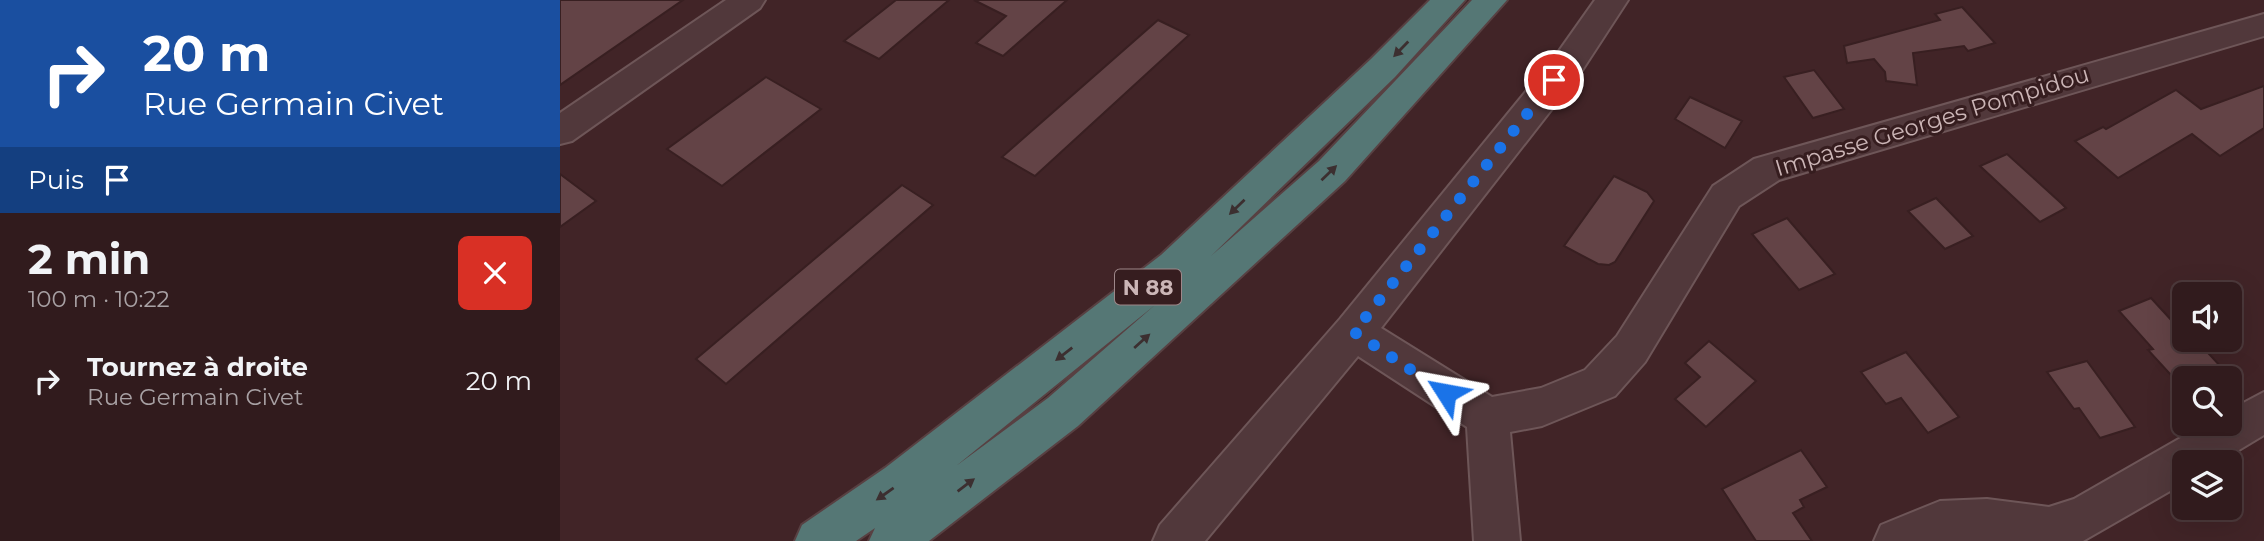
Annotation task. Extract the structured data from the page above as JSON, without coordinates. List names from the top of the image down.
{
  "streets": {
    "highway": ["N 88"],
    "street": ["Impasse Georges Pompidou"]
  },
  "page": {
    "turn": ["20 m", "Rue Germain Civet"],
    "then": "Puis",
    "heading": ["2 min", "100 m · 10:22"],
    "list": [
      {
        "name": "Tournez à droite",
        "note": "Rue Germain Civet",
        "value": "20 m"
      }
    ]
  }
}
